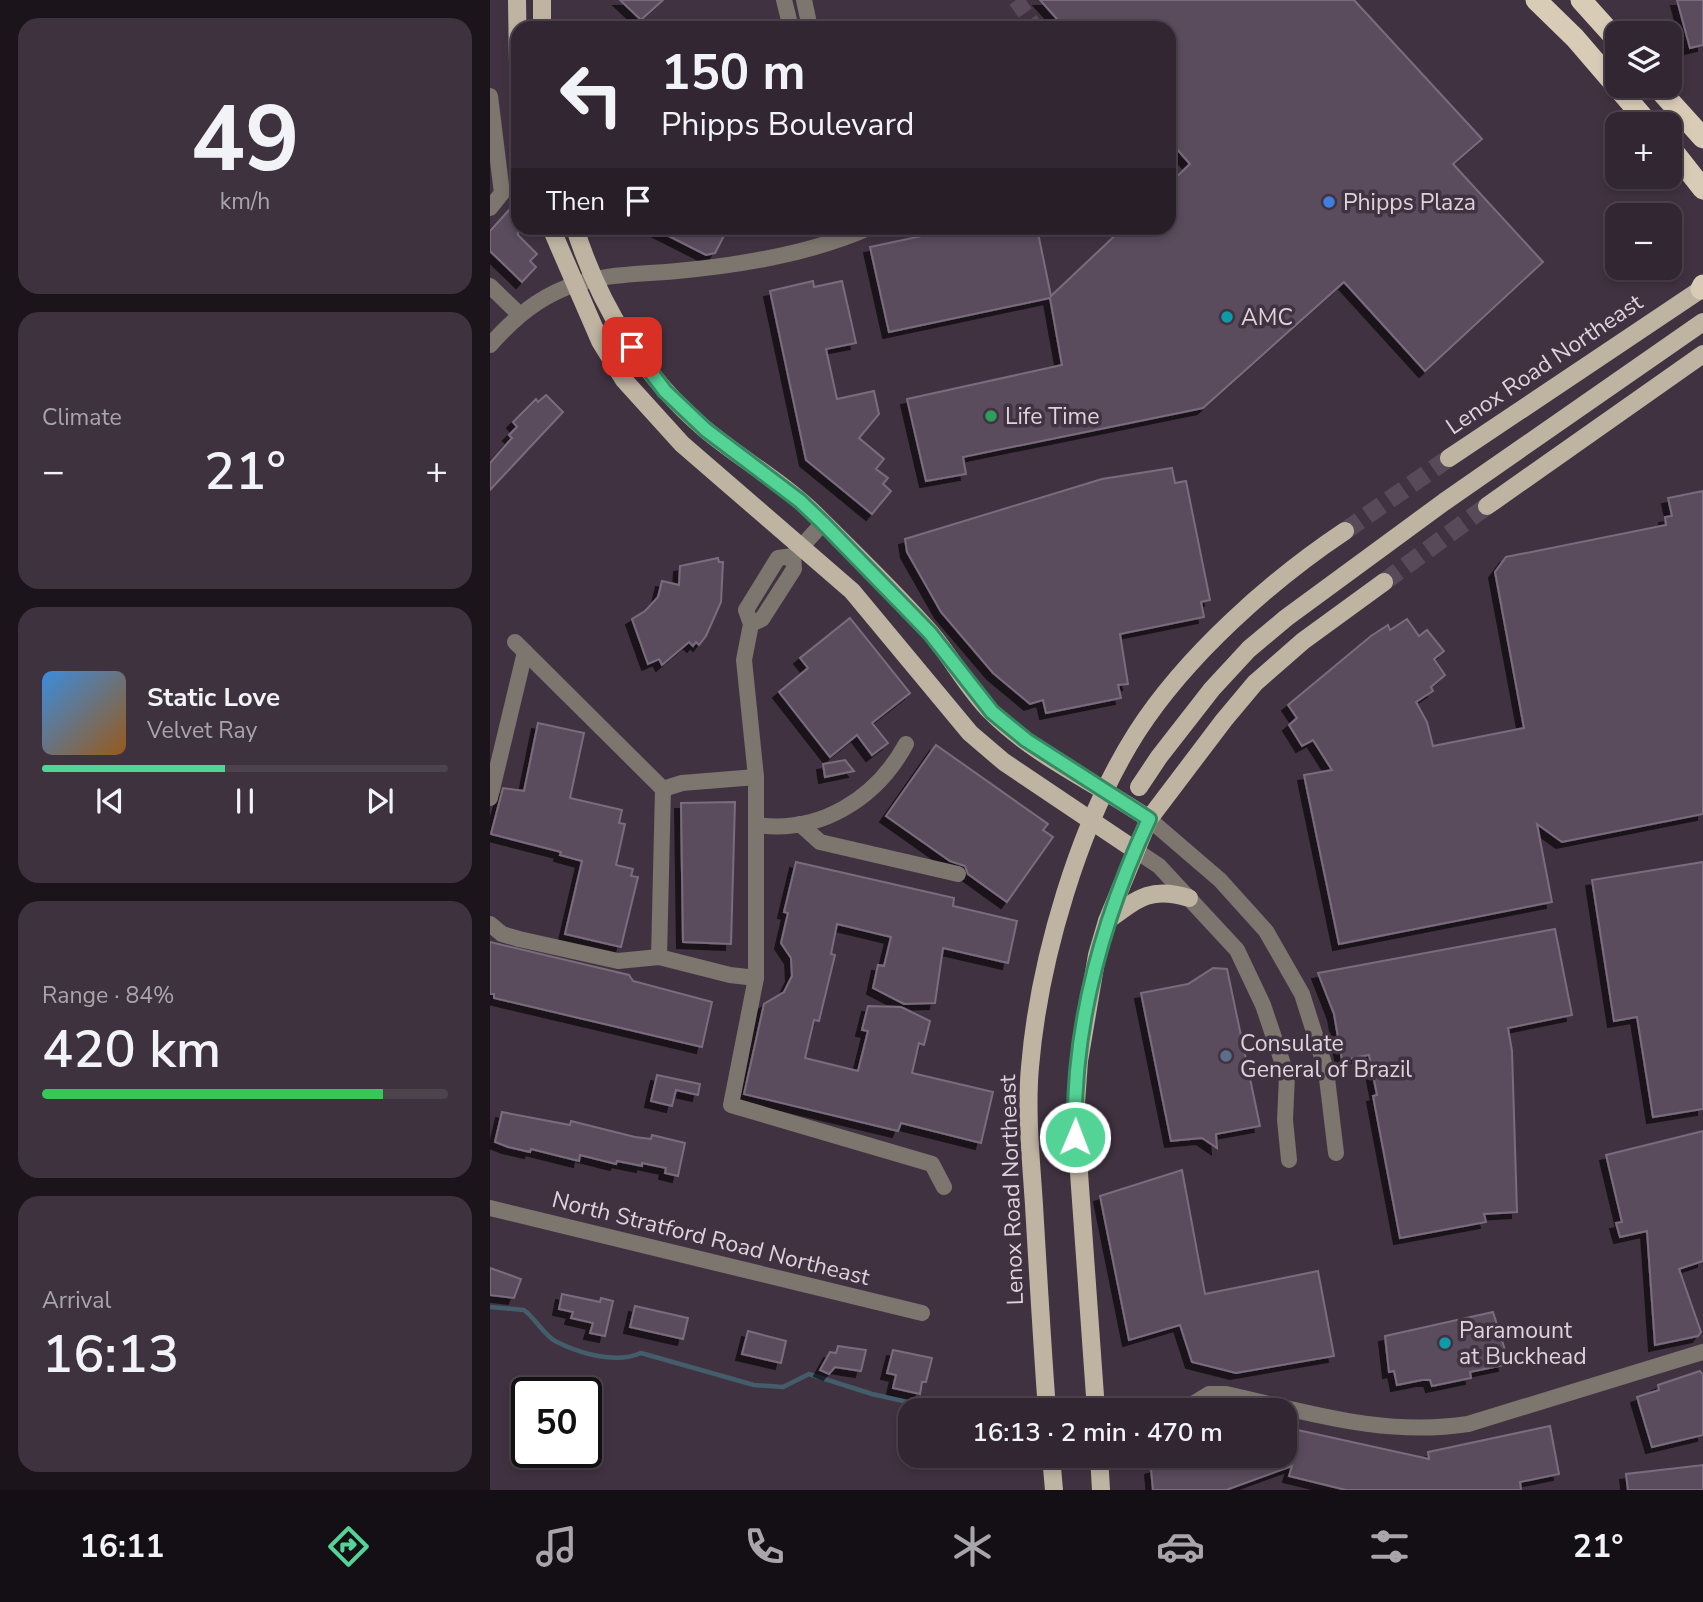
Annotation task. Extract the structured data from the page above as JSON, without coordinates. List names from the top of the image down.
{
  "streets": {
    "main road": ["Lenox Road Northeast"],
    "street": ["North Stratford Road Northeast"]
  },
  "places": [
    "Phipps Plaza",
    "AMC",
    "Life Time",
    "Consulate General of Brazil",
    "Paramount at Buckhead"
  ],
  "page": {
    "tile": [
      ["49", "km/h"],
      "Climate",
      ["Range · 84%", "420 km"],
      ["Arrival", "16:13"]
    ],
    "map_buttons": ["+", "−"],
    "turn": ["150 m", "Phipps Boulevard"],
    "then": "Then",
    "heat": ["−", "21°", "+"],
    "song": ["Static Love", "Velvet Ray"],
    "limit": "50",
    "trip": "16:13 · 2 min · 470 m",
    "tabs": ["16:11", "21°"]
  }
}
